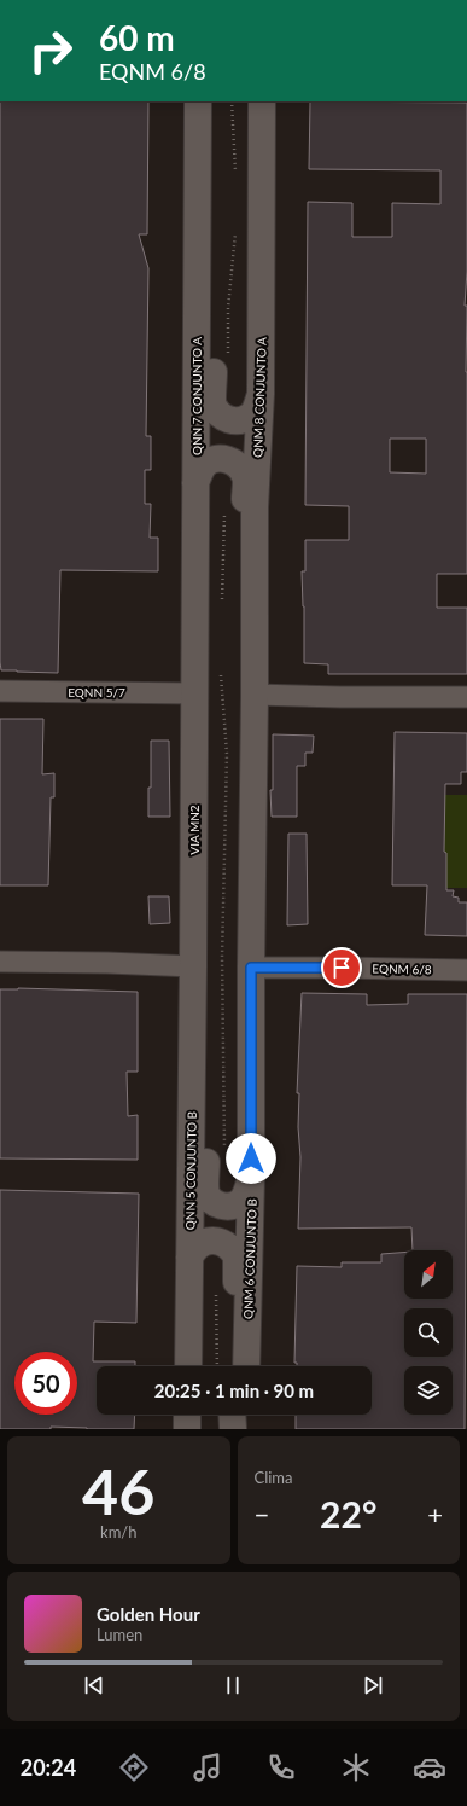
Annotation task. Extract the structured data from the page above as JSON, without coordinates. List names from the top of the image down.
{
  "streets": {
    "main road": [
      "QNN 7 CONJUNTO A",
      "QNM 8 CONJUNTO A",
      "VIA MN2",
      "QNN 5 CONJUNTO B",
      "QNM 6 CONJUNTO B"
    ],
    "street": ["EQNN 5/7", "EQNM 6/8"]
  },
  "crossings": [
    ["QNN 7 CONJUNTO A", "EQNN 5/7"],
    ["QNN 7 CONJUNTO A", "VIA MN2"],
    ["EQNN 5/7", "VIA MN2"],
    ["VIA MN2", "QNN 5 CONJUNTO B"],
    ["EQNM 6/8", "QNM 6 CONJUNTO B"]
  ],
  "north": "top right",
  "page": {
    "turn": ["60 m", "EQNM 6/8"],
    "limit": "50",
    "trip": "20:25 · 1 min · 90 m",
    "tile": [
      ["46", "km/h"],
      "Clima"
    ],
    "heat": ["−", "22°", "+"],
    "song": ["Golden Hour", "Lumen"],
    "tabs": "20:24"
  }
}
